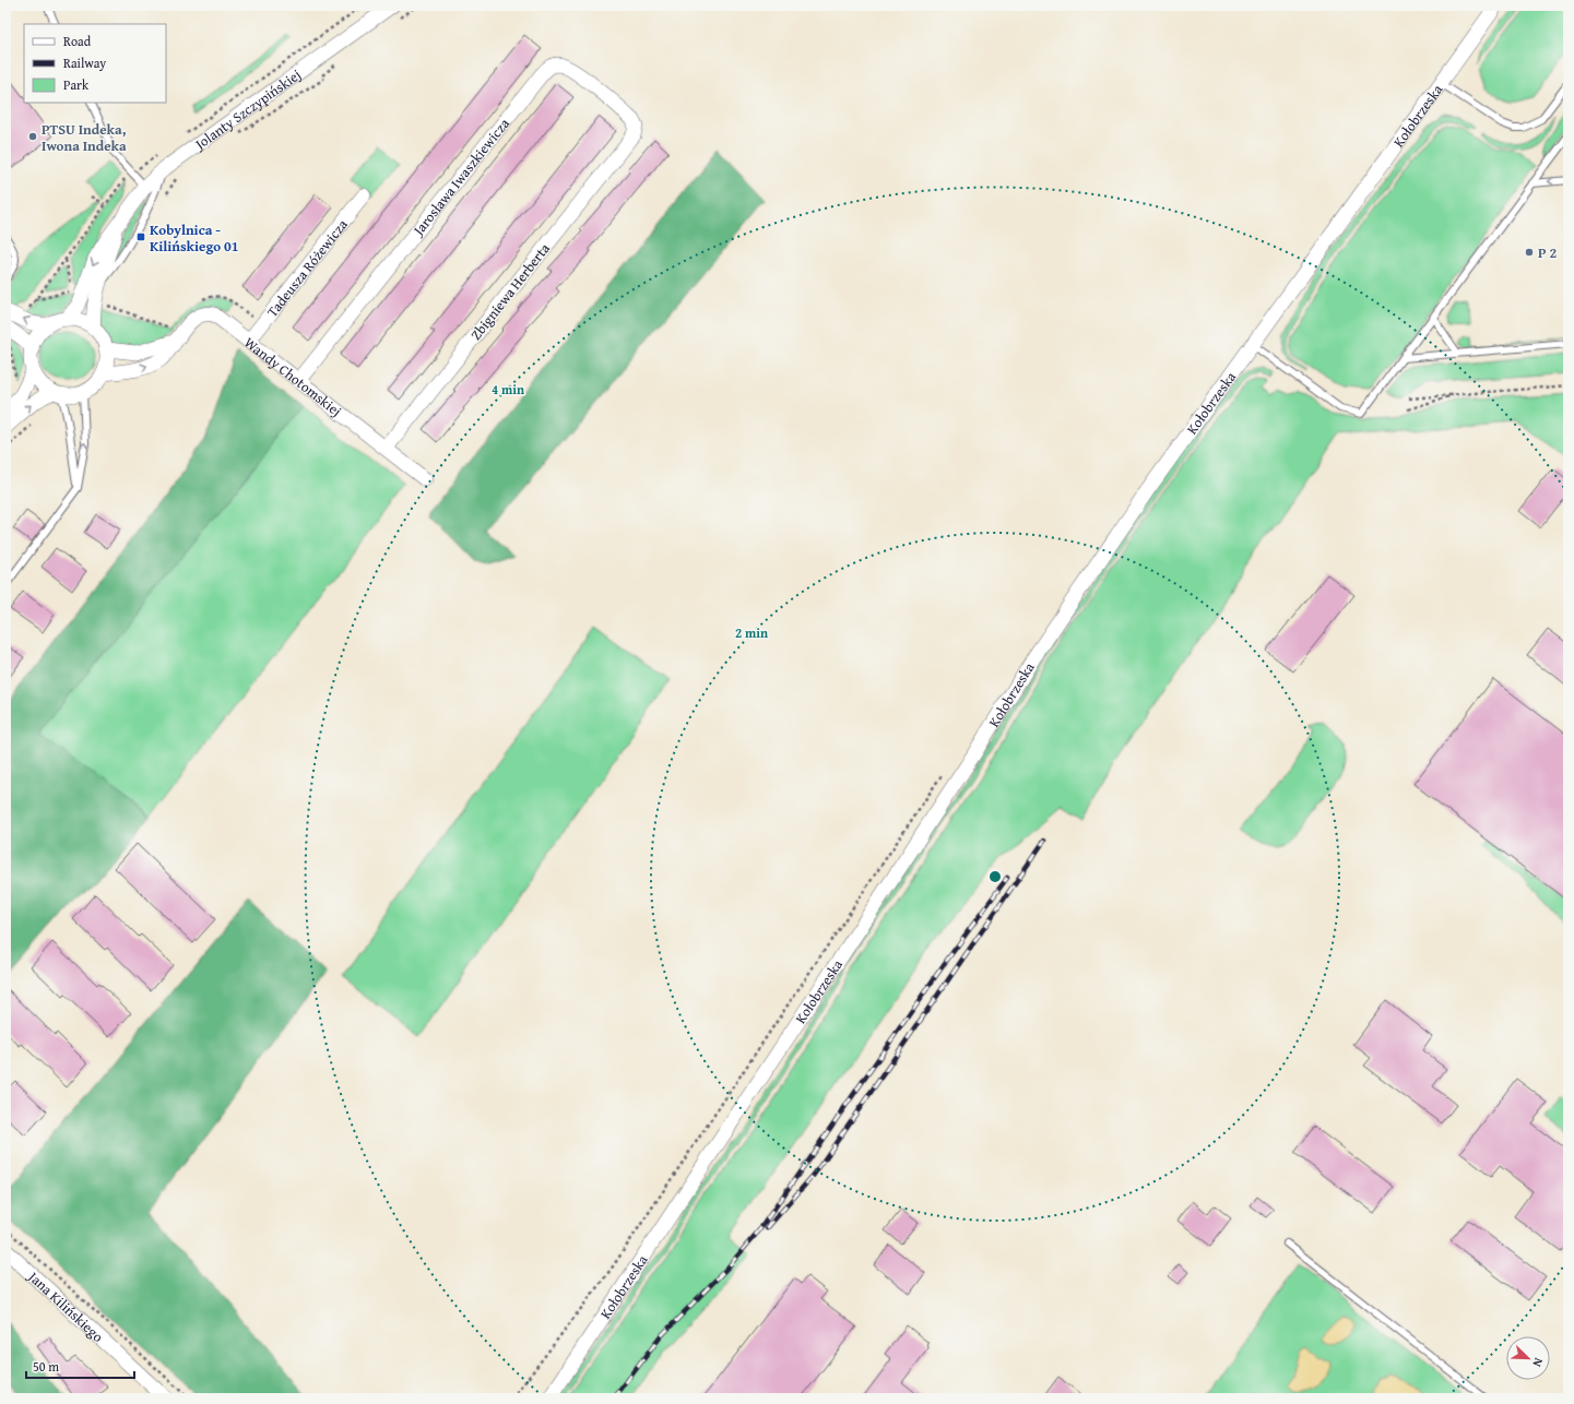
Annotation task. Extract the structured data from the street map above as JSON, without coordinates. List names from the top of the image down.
{
  "streets": {
    "street": [
      "Jolanty Szczypińskiej",
      "Kołobrzeska",
      "Jarosława Iwaszkiewicza",
      "Tadeusza Różewicza",
      "Zbigniewa Herberta",
      "Wandy Chotomskiej",
      "Jana Kilińskiego"
    ]
  },
  "crossings": [
    ["Jarosława Iwaszkiewicza", "Zbigniewa Herberta"],
    ["Jarosława Iwaszkiewicza", "Wandy Chotomskiej"],
    ["Tadeusza Różewicza", "Wandy Chotomskiej"],
    ["Zbigniewa Herberta", "Wandy Chotomskiej"]
  ],
  "places": {
    "other": ["PTSU Indeka, Iwona Indeka", "P 2"],
    "transit": ["Kobylnica - Kilińskiego 01"]
  },
  "legend": ["Road", "Railway", "Park"],
  "scale_bar": "50 m",
  "north": "bottom right",
  "rings": ["4 min", "2 min"]
}
